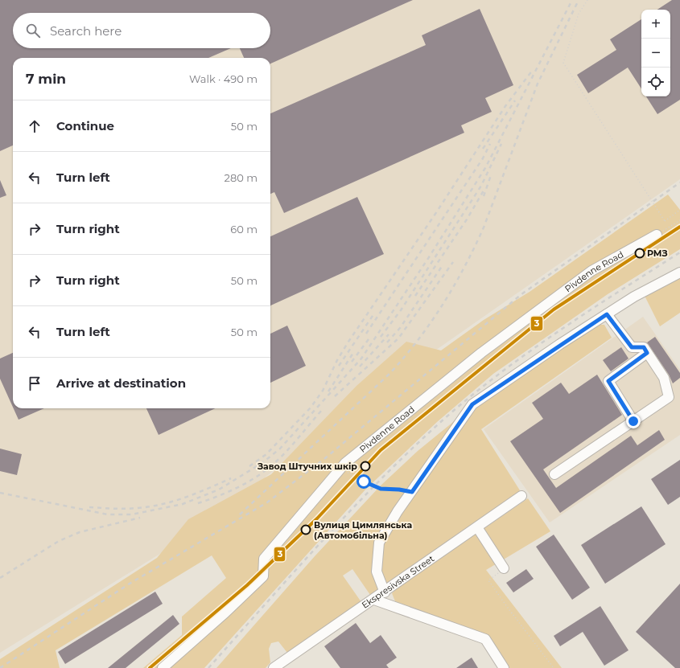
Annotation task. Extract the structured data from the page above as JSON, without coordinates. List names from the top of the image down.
{
  "streets": {
    "street": ["Pivdenne Road", "Ekspresivska Street"]
  },
  "places": ["РМЗ", "Завод Штучних шкір", "Вулиця Цимлянська (Автомобільна)"],
  "lines": ["transit line 3"],
  "page": {
    "map_buttons": ["+", "−"],
    "search": "Search here",
    "heading": ["7 min", "Walk · 490 m"],
    "list": [
      ["Continue", "50 m"],
      ["Turn left", "280 m"],
      ["Turn right", "60 m"],
      ["Turn right", "50 m"],
      ["Turn left", "50 m"],
      "Arrive at destination"
    ]
  }
}
